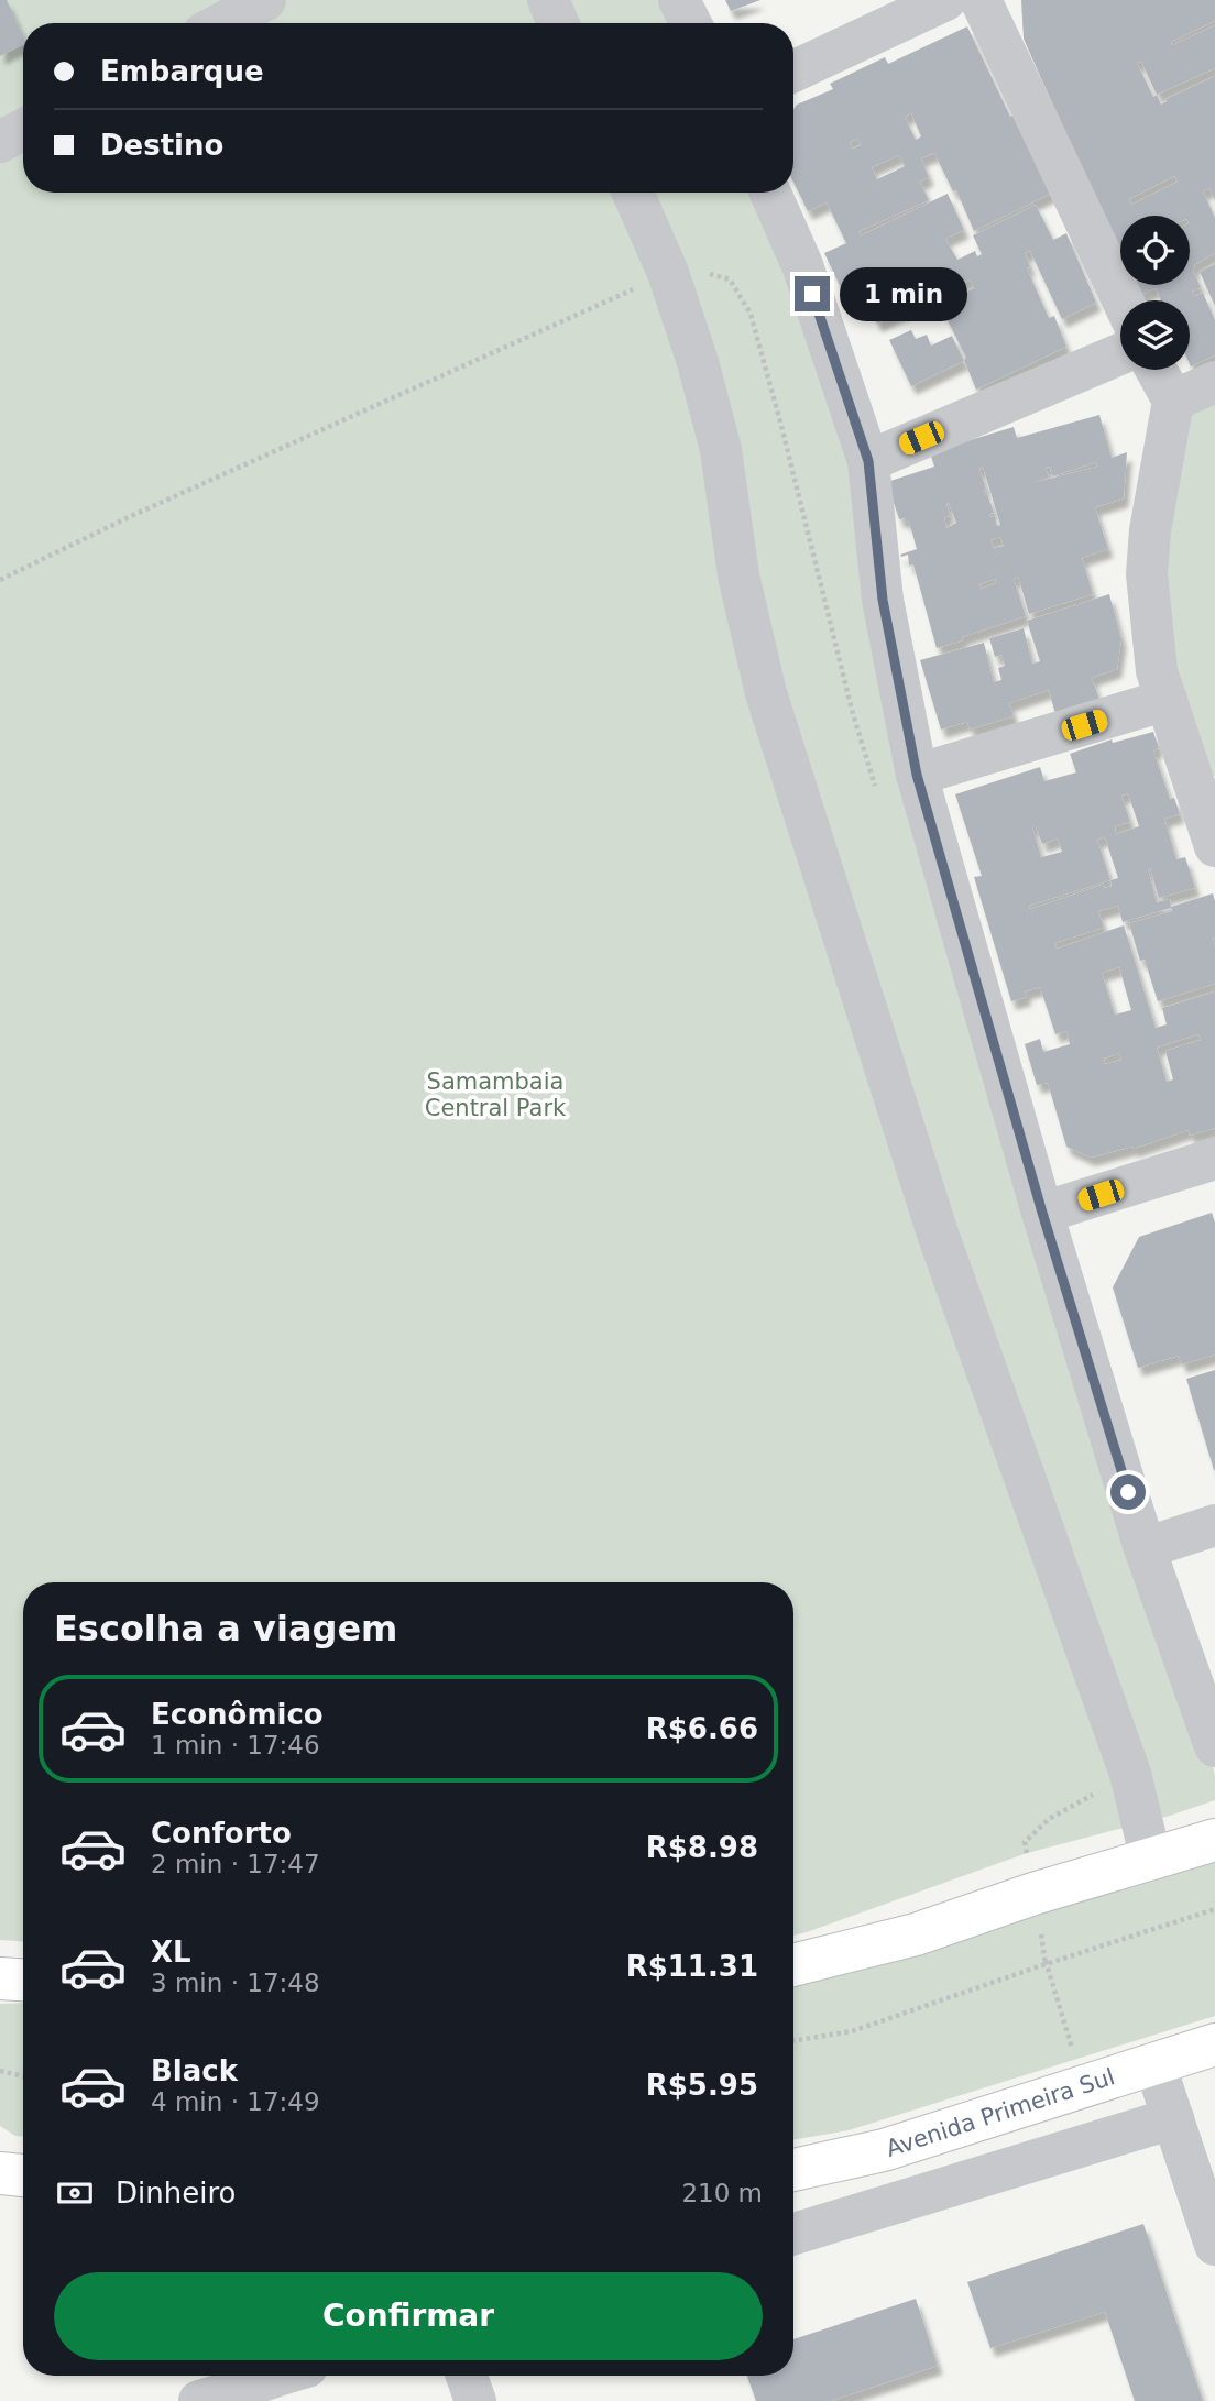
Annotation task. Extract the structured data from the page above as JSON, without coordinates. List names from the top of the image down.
{
  "streets": {
    "main road": ["Avenida Primeira Sul"]
  },
  "parks": ["Samambaia Central Park"],
  "page": {
    "banner": ["Embarque", "Destino"],
    "bubble": "1 min",
    "heading": "Escolha a viagem",
    "list": [
      {
        "name": "Econômico",
        "note": "1 min · 17:46",
        "value": "R$6.66"
      },
      {
        "name": "Conforto",
        "note": "2 min · 17:47",
        "value": "R$8.98"
      },
      {
        "name": "XL",
        "note": "3 min · 17:48",
        "value": "R$11.31"
      },
      {
        "name": "Black",
        "note": "4 min · 17:49",
        "value": "R$5.95"
      }
    ],
    "pay": ["Dinheiro", "210 m"],
    "buttons": "Confirmar"
  }
}
